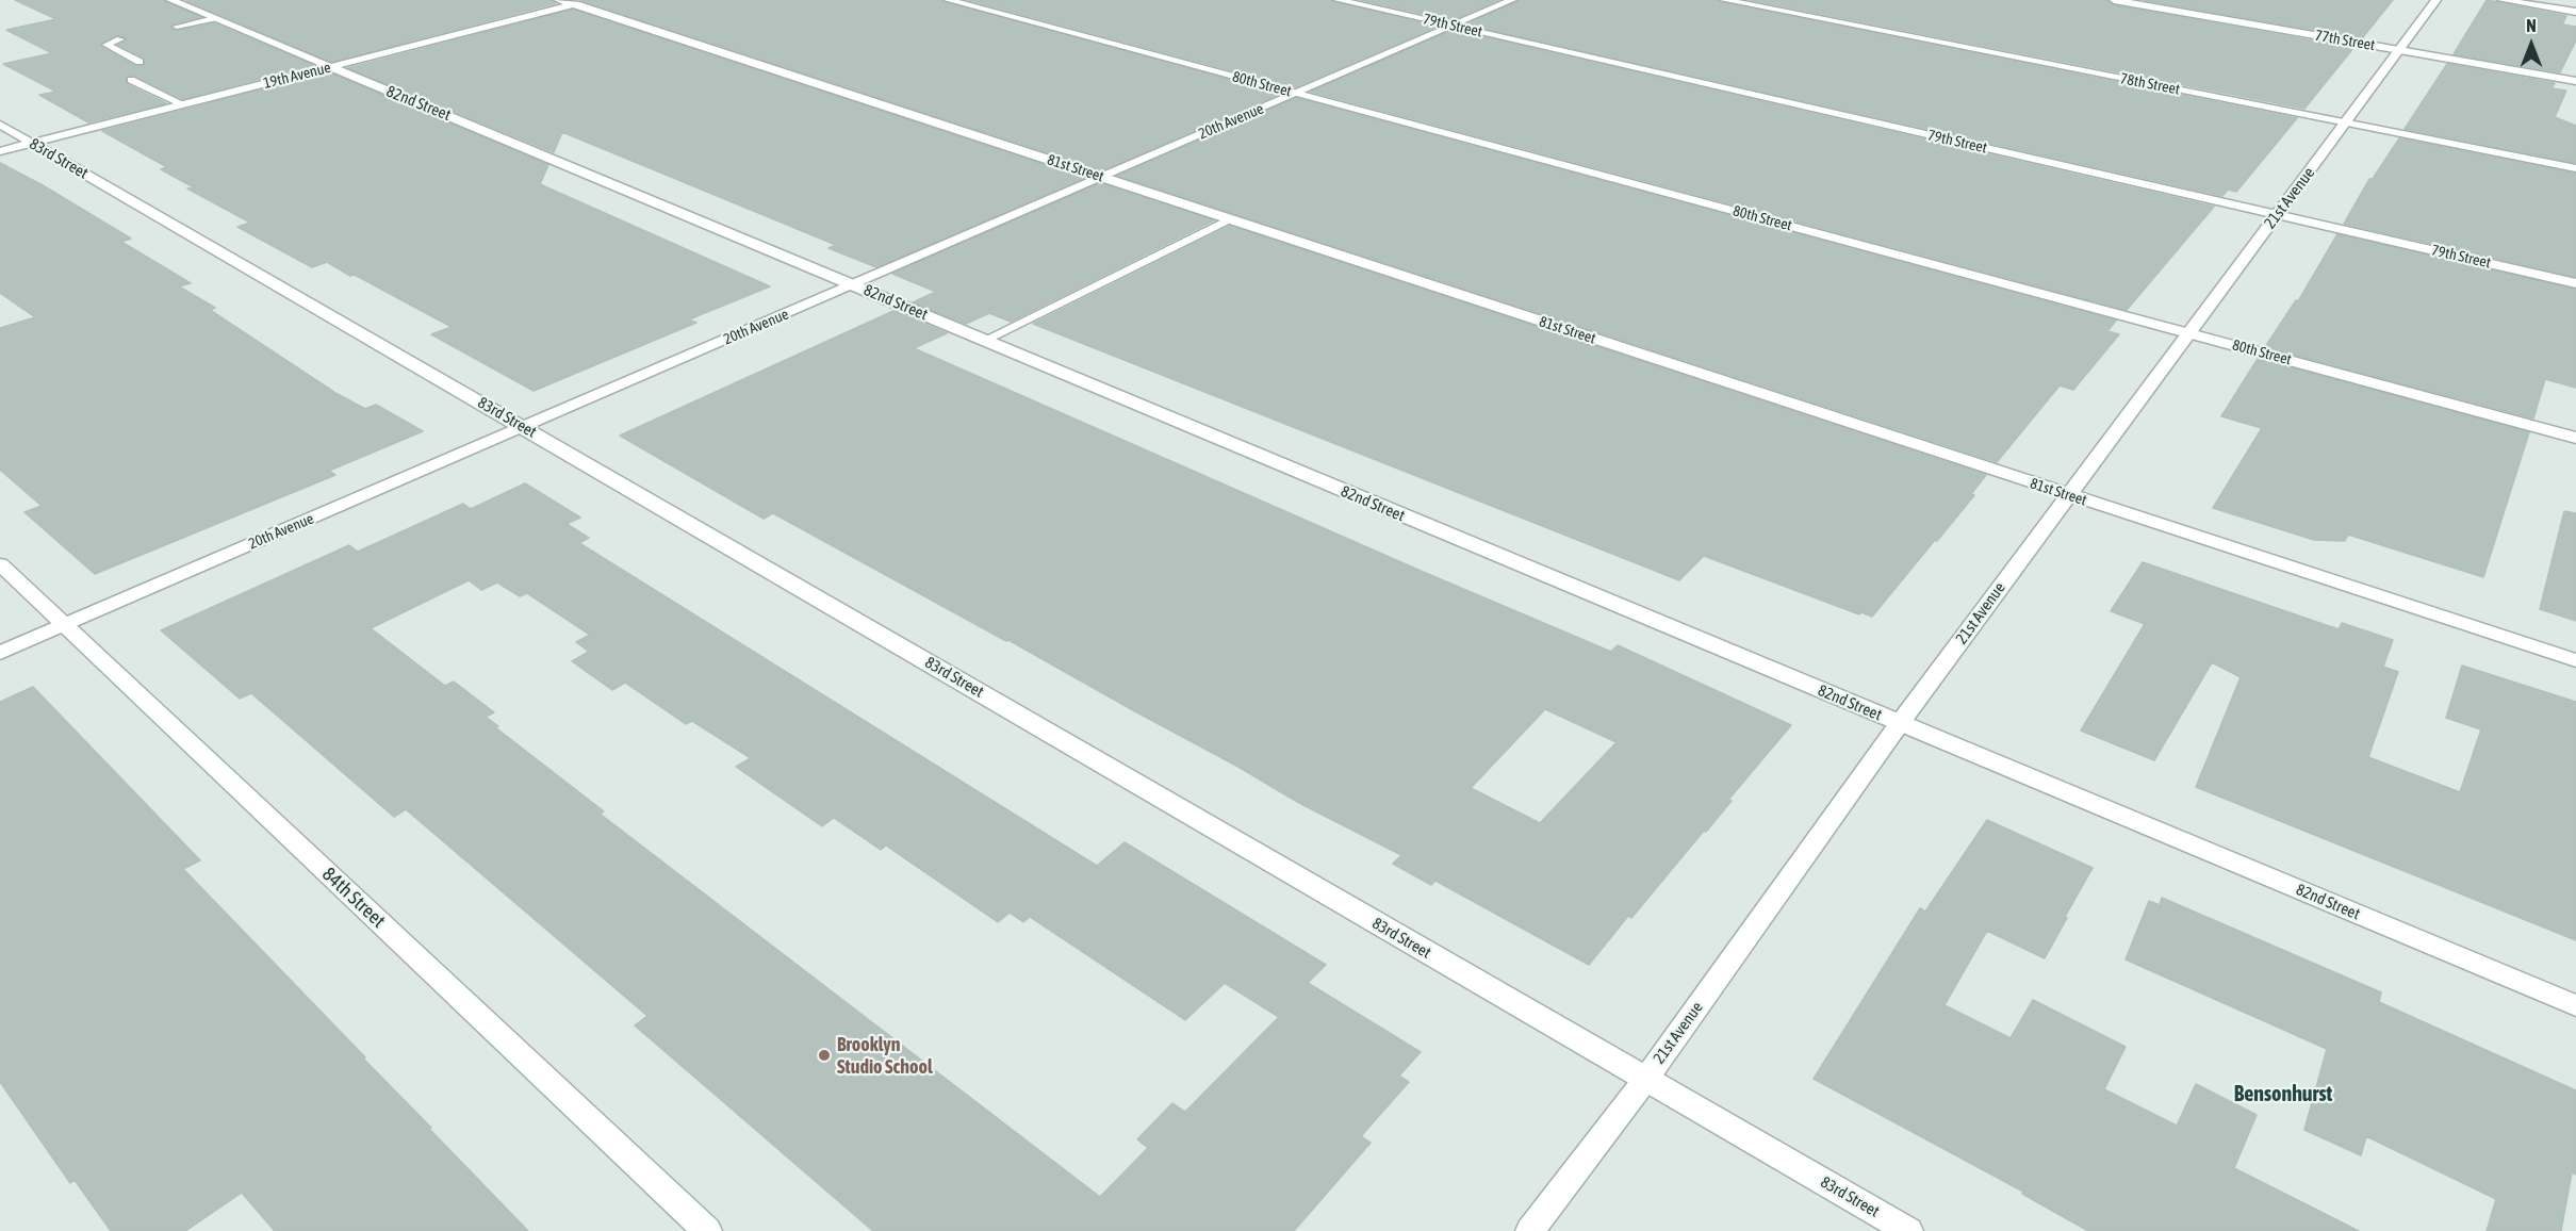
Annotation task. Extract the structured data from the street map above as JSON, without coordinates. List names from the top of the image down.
{
  "streets": {
    "street": [
      "79th Street",
      "77th Street",
      "19th Avenue",
      "80th Street",
      "78th Street",
      "82nd Street",
      "20th Avenue",
      "83rd Street",
      "81st Street",
      "21st Avenue",
      "84th Street"
    ]
  },
  "crossings": [
    ["79th Street", "20th Avenue"],
    ["79th Street", "21st Avenue"],
    ["77th Street", "21st Avenue"],
    ["19th Avenue", "82nd Street"],
    ["19th Avenue", "83rd Street"],
    ["19th Avenue", "81st Street"],
    ["80th Street", "20th Avenue"],
    ["80th Street", "21st Avenue"],
    ["78th Street", "21st Avenue"],
    ["82nd Street", "20th Avenue"],
    ["82nd Street", "21st Avenue"],
    ["20th Avenue", "83rd Street"],
    ["20th Avenue", "81st Street"],
    ["20th Avenue", "84th Street"],
    ["83rd Street", "21st Avenue"],
    ["81st Street", "21st Avenue"]
  ],
  "districts": ["Bensonhurst"],
  "places": ["Brooklyn Studio School"],
  "north": "top"
}
